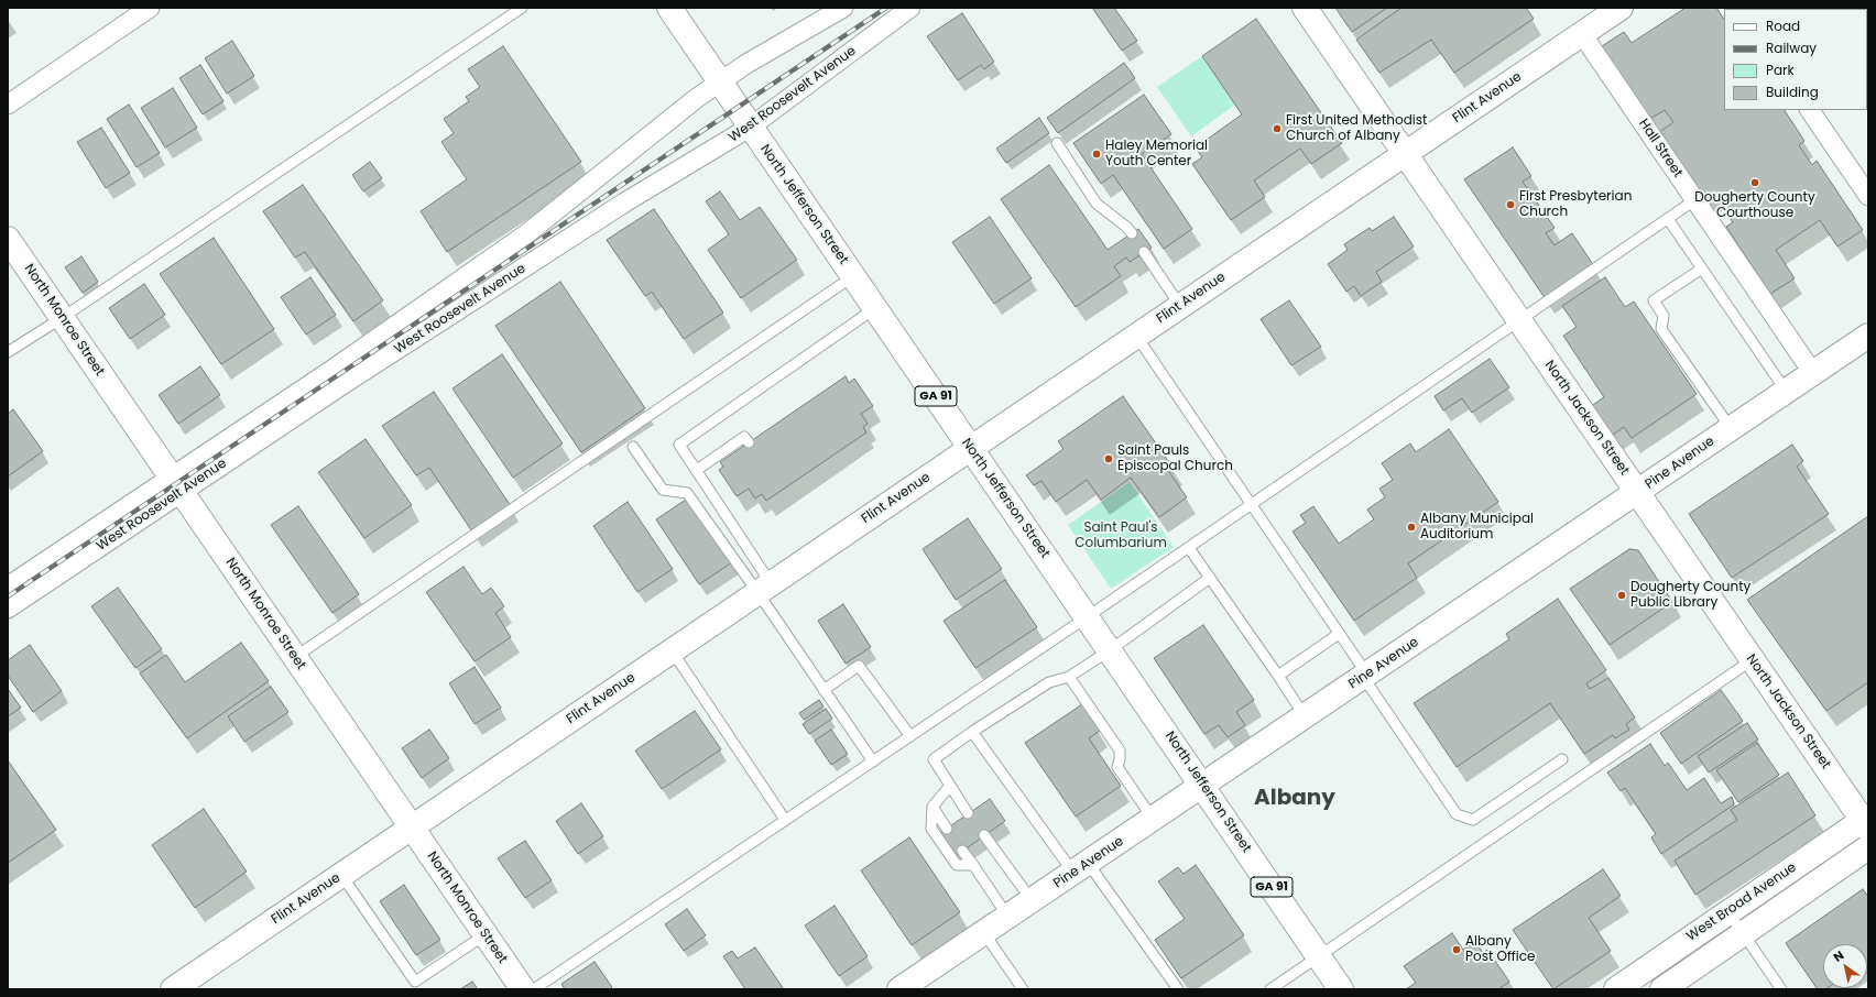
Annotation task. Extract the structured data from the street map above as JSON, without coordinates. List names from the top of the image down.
{
  "streets": {
    "main road": [
      "Flint Avenue",
      "North Jefferson Street",
      "North Monroe Street",
      "GA 91",
      "North Jackson Street",
      "Pine Avenue",
      "West Broad Avenue"
    ],
    "street": ["West Roosevelt Avenue", "Hall Street"]
  },
  "crossings": [
    ["West Roosevelt Avenue", "North Jefferson Street"],
    ["West Roosevelt Avenue", "North Monroe Street"],
    ["Flint Avenue", "Hall Street"],
    ["Flint Avenue", "North Jefferson Street"],
    ["Flint Avenue", "North Monroe Street"],
    ["Flint Avenue", "North Jackson Street"],
    ["Hall Street", "Pine Avenue"],
    ["North Jefferson Street", "Pine Avenue"],
    ["North Jackson Street", "Pine Avenue"],
    ["North Jackson Street", "West Broad Avenue"]
  ],
  "districts": ["Albany"],
  "parks": ["Saint Paul's Columbarium"],
  "places": [
    "First United Methodist Church of Albany",
    "Haley Memorial Youth Center",
    "Dougherty County Courthouse",
    "First Presbyterian Church",
    "Saint Pauls Episcopal Church",
    "Albany Municipal Auditorium",
    "Dougherty County Public Library",
    "Albany Post Office"
  ],
  "legend": [
    "Road",
    "Railway",
    "Park",
    "Building"
  ],
  "north": "top left"
}
